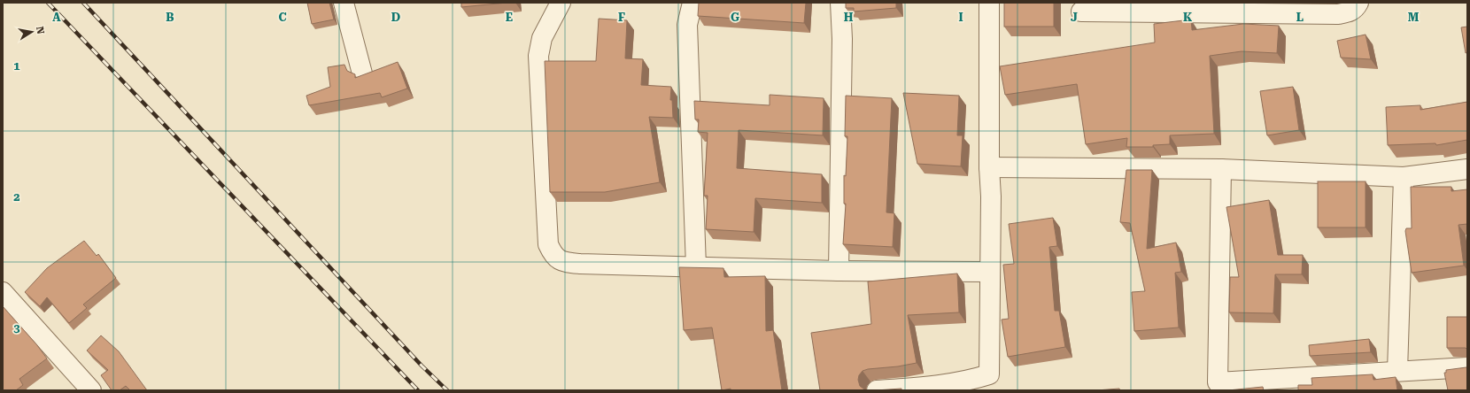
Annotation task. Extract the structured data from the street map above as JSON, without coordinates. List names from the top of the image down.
{
  "north": "right",
  "grid": {
    "columns": [
      "A",
      "B",
      "C",
      "D",
      "E",
      "F",
      "G",
      "H",
      "I",
      "J",
      "K",
      "L",
      "M"
    ],
    "rows": ["1", "2", "3"]
  }
}
